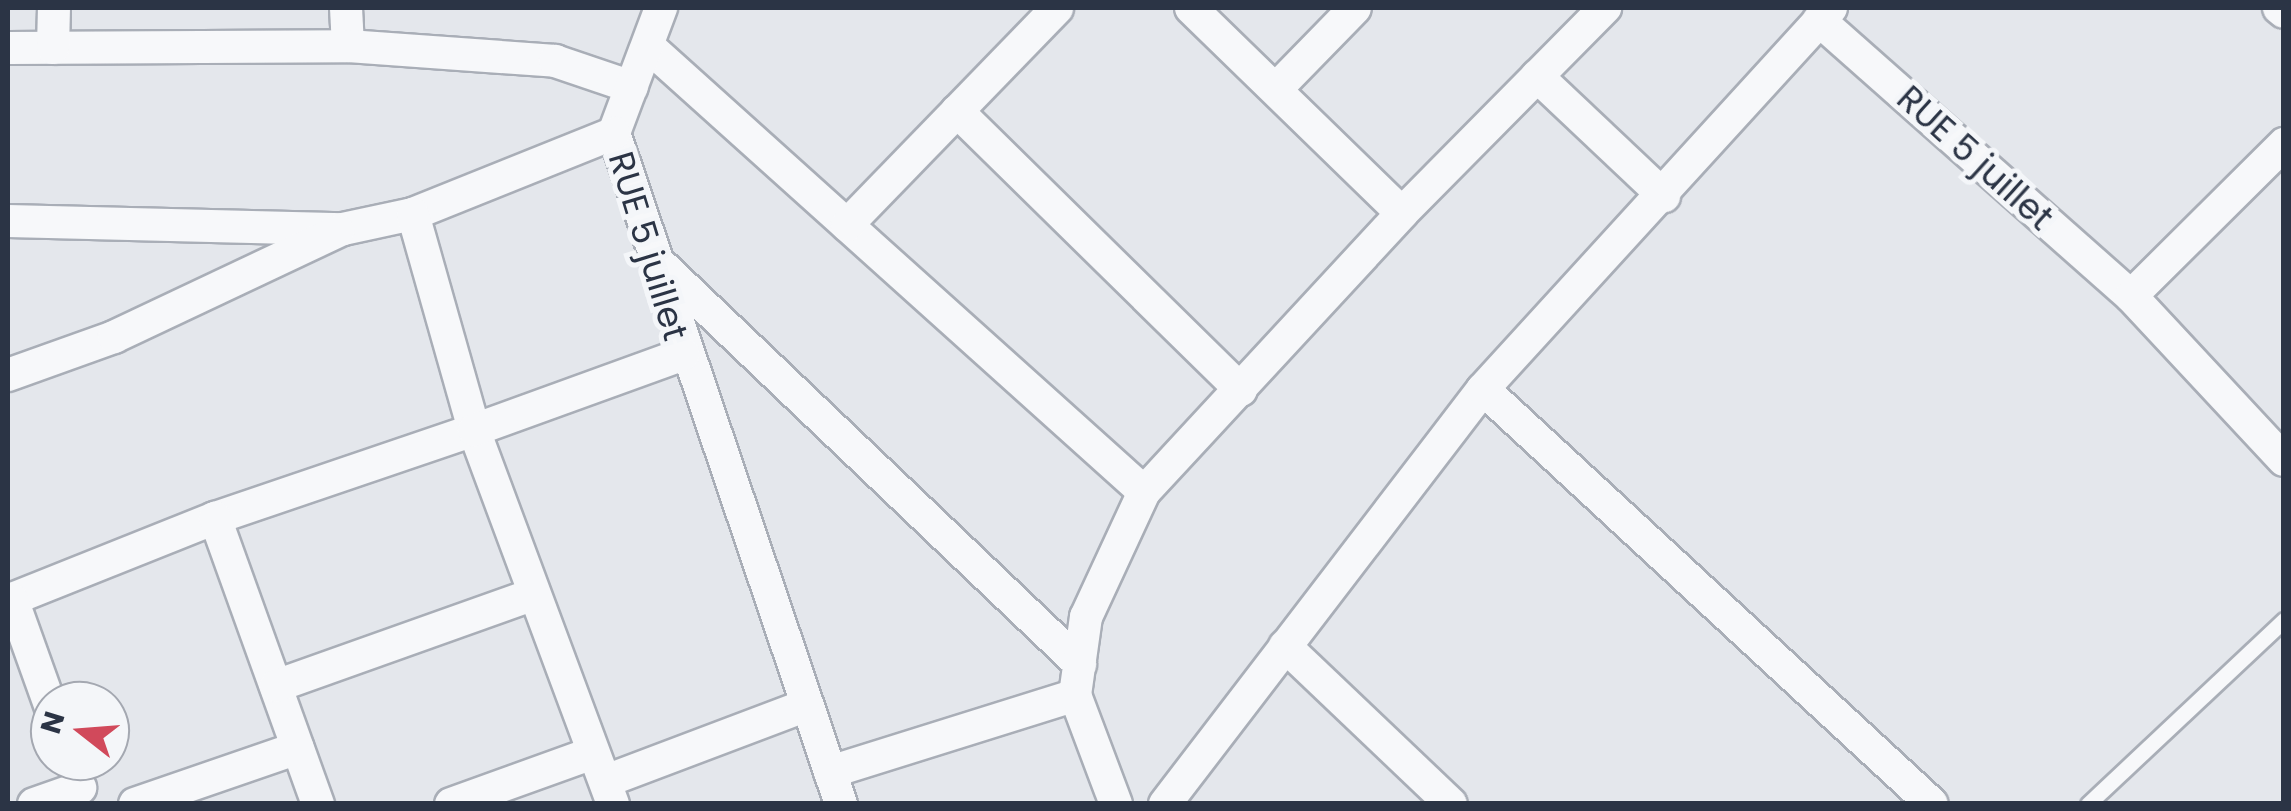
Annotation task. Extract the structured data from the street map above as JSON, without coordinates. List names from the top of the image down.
{
  "streets": {
    "street": ["RUE 5 juillet"]
  },
  "north": "left"
}
